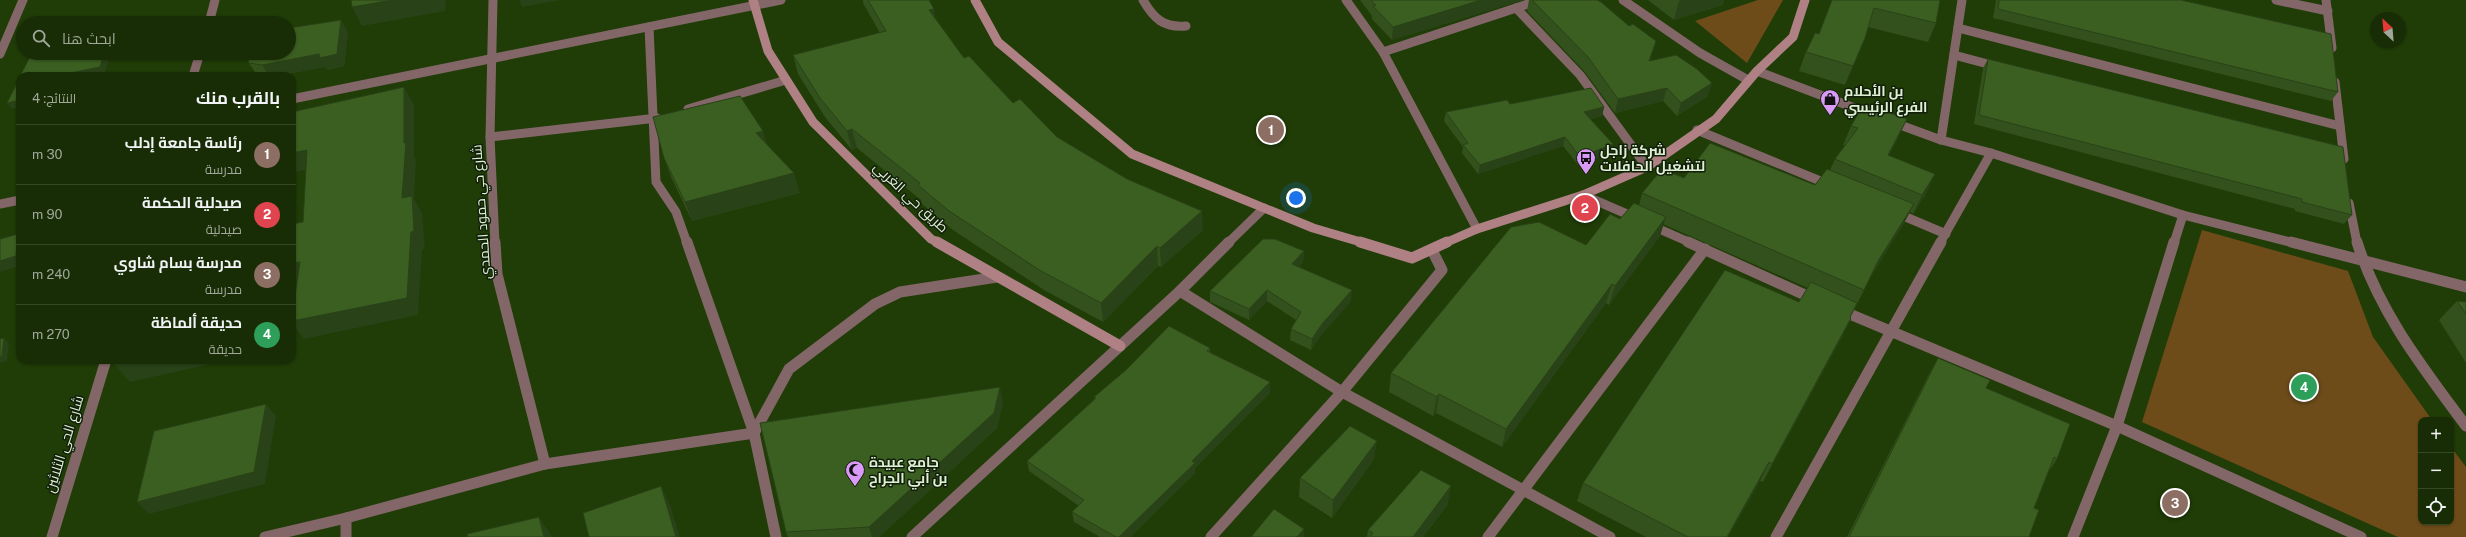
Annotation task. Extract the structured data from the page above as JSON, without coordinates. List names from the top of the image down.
{
  "streets": {
    "street": ["طريق حي الغربي", "شارع حي حمود الحمدي", "شارع الحي الثلاثين"]
  },
  "places": {
    "shop": ["بن الأحلام الفرع الرئيسي"],
    "bus stop": ["شركة زاجل لتشغيل الحافلات"],
    "mosque": ["جامع عبيدة بن أبي الجراح"]
  },
  "north": "top left",
  "page": {
    "search": "ابحث هنا",
    "heading": ["بالقرب منك", "النتائج: 4"],
    "pins": [
      "1",
      "2",
      "4",
      "3"
    ],
    "list": [
      {
        "mark": "1",
        "name": "رئاسة جامعة إدلب",
        "note": "مدرسة",
        "value": "30 m"
      },
      {
        "mark": "2",
        "name": "صيدلية الحكمة",
        "note": "صيدلية",
        "value": "90 m"
      },
      {
        "mark": "3",
        "name": "مدرسة بسام شاوي",
        "note": "مدرسة",
        "value": "240 m"
      },
      {
        "mark": "4",
        "name": "حديقة ألماظة",
        "note": "حديقة",
        "value": "270 m"
      }
    ],
    "map_buttons": ["+", "−"]
  }
}
